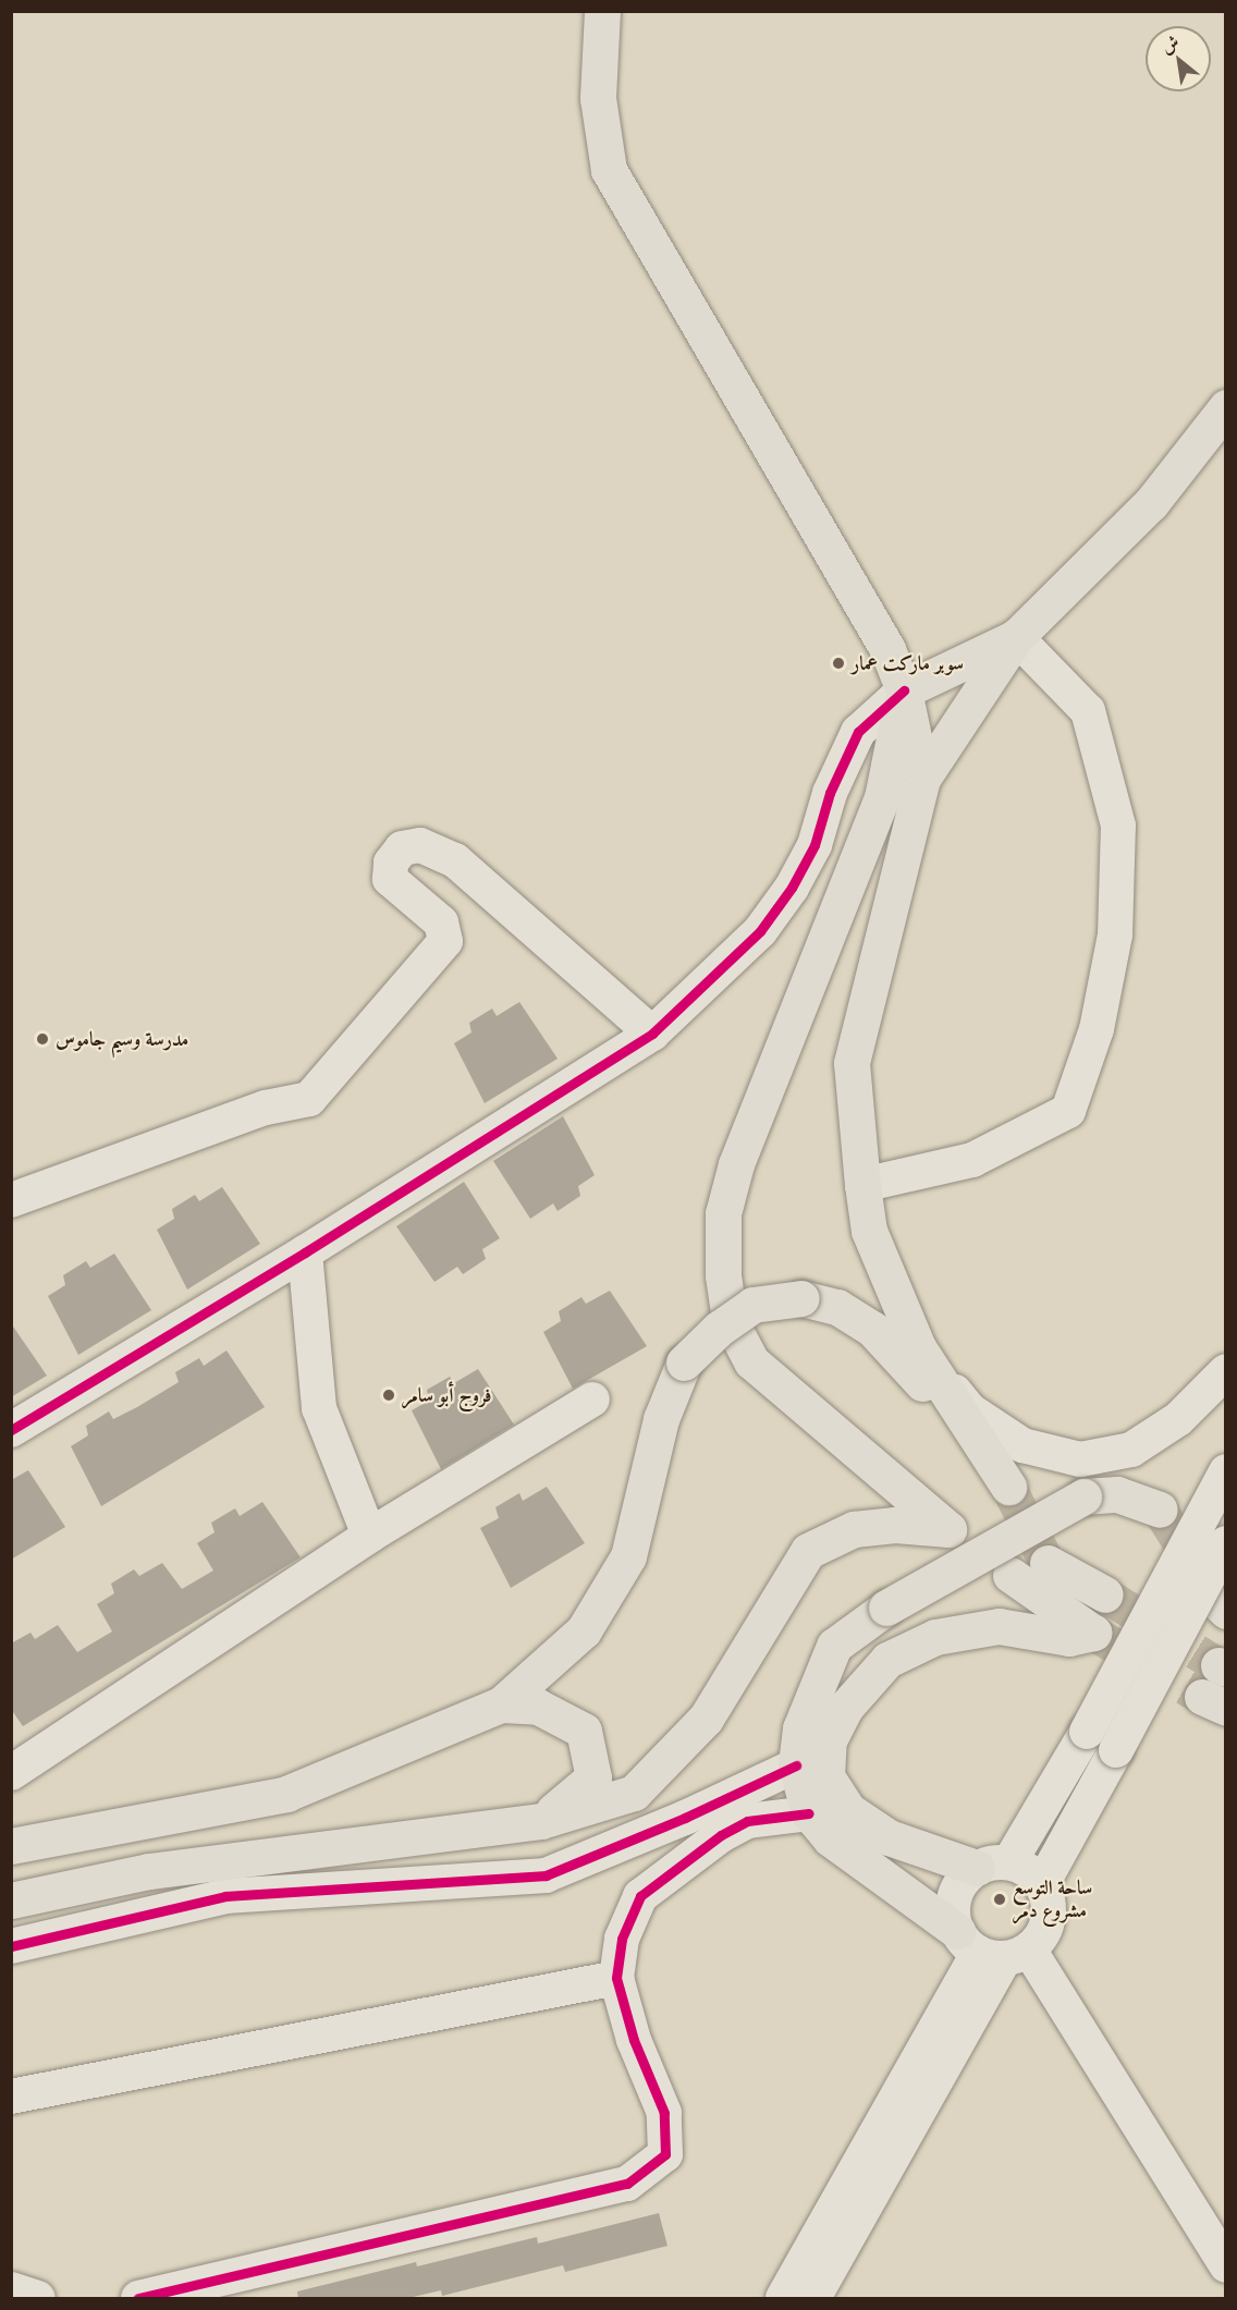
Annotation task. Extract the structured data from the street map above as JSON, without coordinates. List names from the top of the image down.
{
  "places": [
    "سوبر ماركت عمار",
    "مدرسة وسيم جاموس",
    "فروج أبو سامر",
    "ساحة التوسع مشروع دمر"
  ],
  "north": "top left"
}
